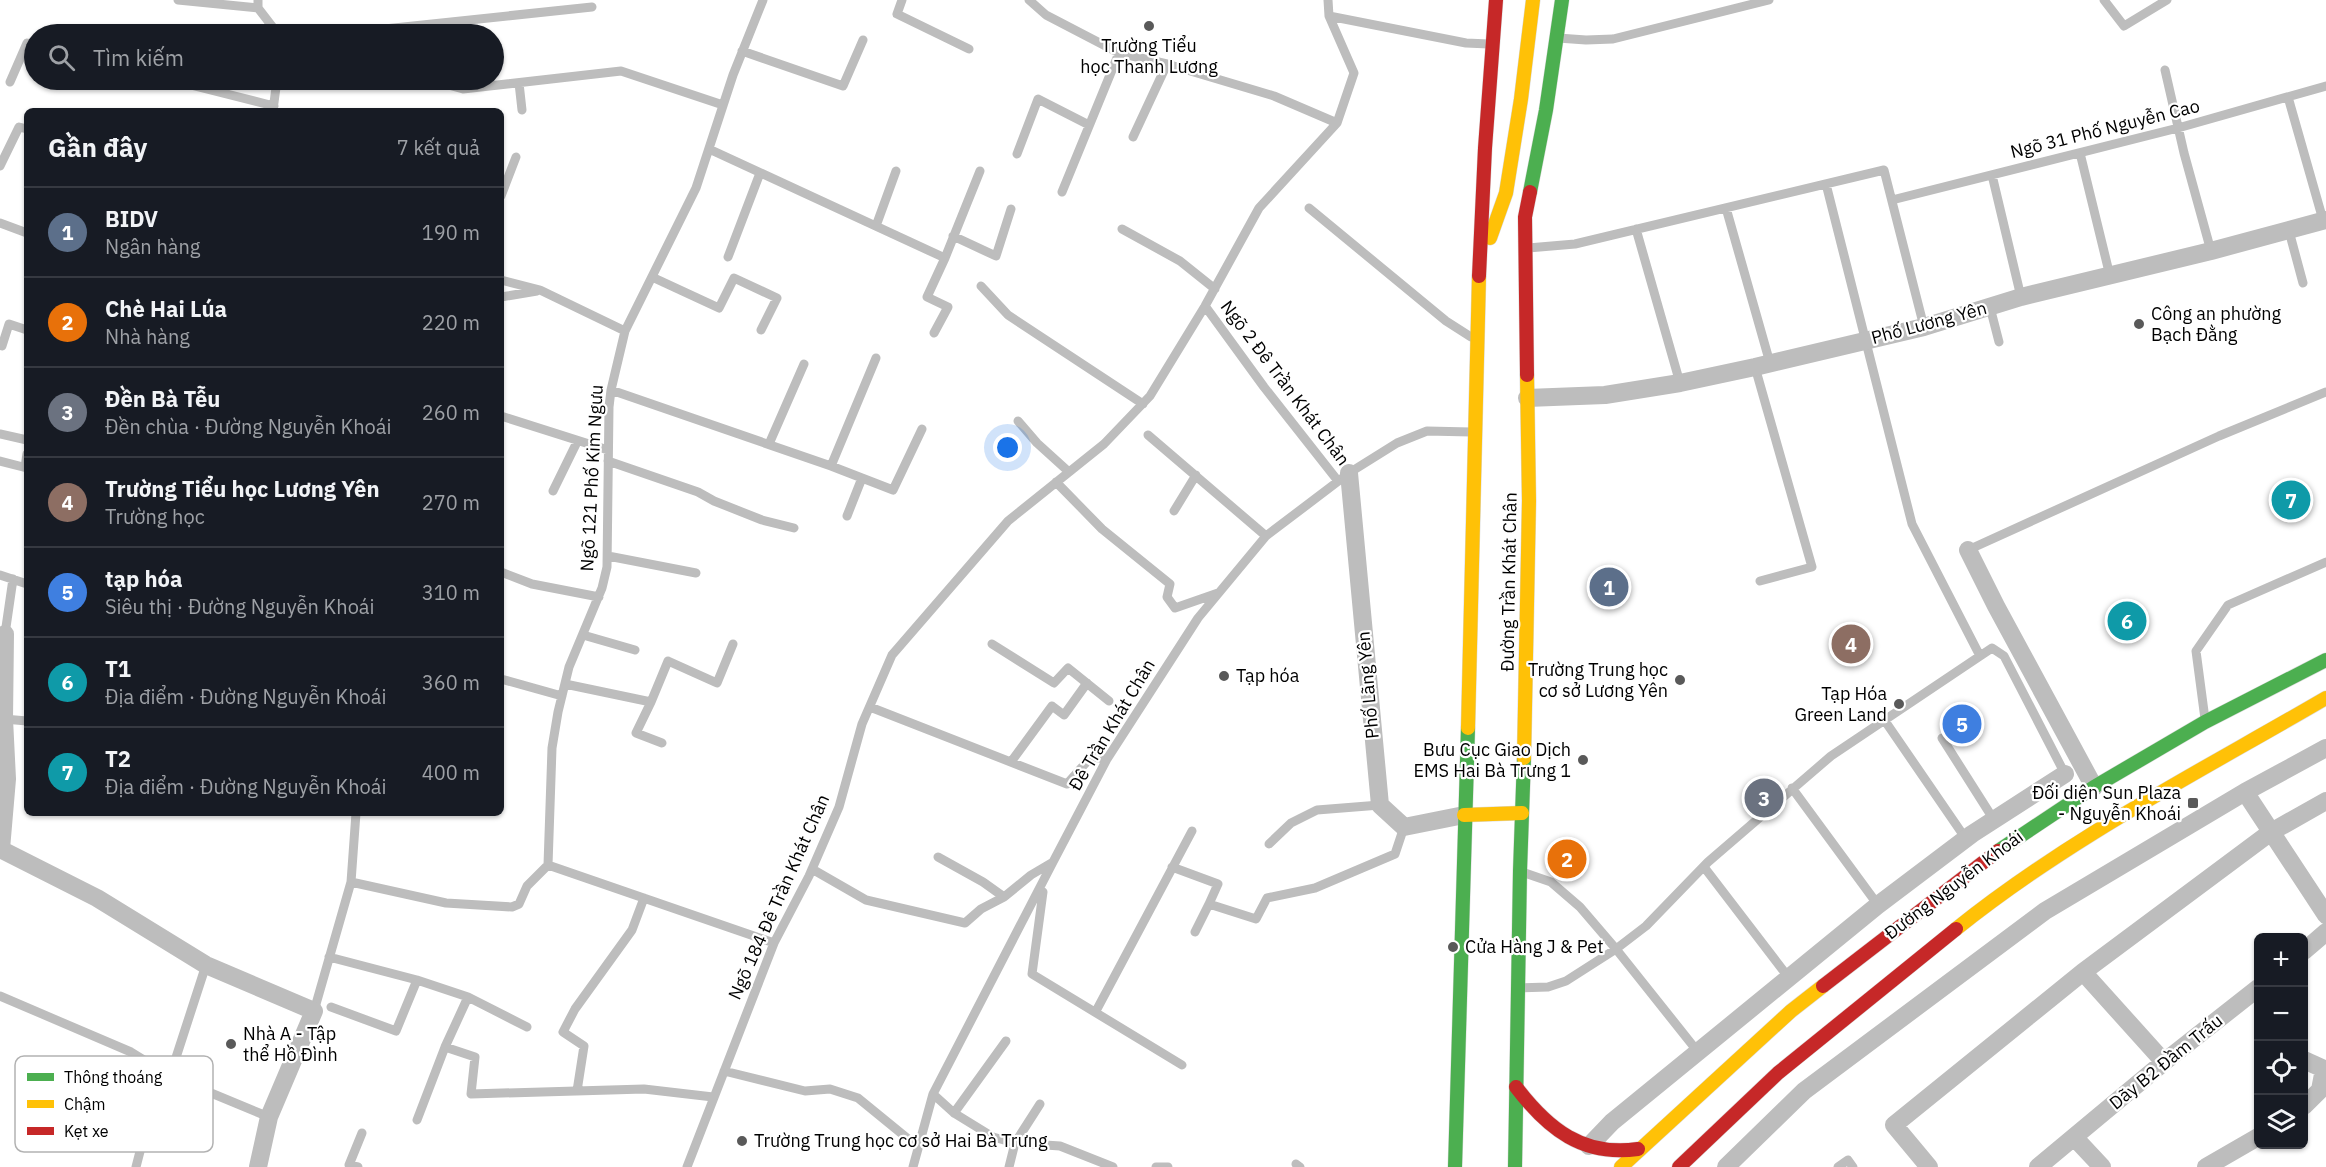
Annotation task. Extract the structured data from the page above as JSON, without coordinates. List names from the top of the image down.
{
  "streets": {
    "main road": ["Đường Trần Khát Chân", "Đường Nguyễn Khoái"],
    "street": ["Phố Lương Yên", "Phố Lãng Yên", "Dãy B2 Đầm Trấu"],
    "lane": [
      "Ngõ 31 Phố Nguyễn Cao",
      "Ngõ 2 Đê Trần Khát Chân",
      "Ngõ 121 Phố Kim Ngưu",
      "Đê Trần Khát Chân",
      "Ngõ 184 Đê Trần Khát Chân"
    ]
  },
  "crossings": [
    ["Phố Lương Yên", "Đường Trần Khát Chân"],
    ["Ngõ 2 Đê Trần Khát Chân", "Phố Lãng Yên"],
    ["Ngõ 2 Đê Trần Khát Chân", "Đê Trần Khát Chân"],
    ["Ngõ 2 Đê Trần Khát Chân", "Ngõ 184 Đê Trần Khát Chân"],
    ["Đường Trần Khát Chân", "Đê Trần Khát Chân"],
    ["Phố Lãng Yên", "Đê Trần Khát Chân"]
  ],
  "places": {
    "other": [
      "Trường Tiểu học Thanh Lương",
      "Công an phường Bạch Đằng",
      "Tạp hóa",
      "Trường Trung học cơ sở Lương Yên",
      "Tạp Hóa Green Land",
      "Bưu Cục Giao Dịch EMS Hai Bà Trưng 1",
      "Cửa Hàng J & Pet",
      "Nhà A - Tập thể Hồ Đình",
      "Trường Trung học cơ sở Hai Bà Trưng"
    ],
    "transit": ["Đối diện Sun Plaza - Nguyễn Khoái"]
  },
  "legend": ["Thông thoáng", "Chậm", "Kẹt xe"],
  "page": {
    "search": "Tìm kiếm",
    "heading": ["Gần đây", "7 kết quả"],
    "list": [
      {
        "mark": "1",
        "name": "BIDV",
        "note": "Ngân hàng",
        "value": "190 m"
      },
      {
        "mark": "2",
        "name": "Chè Hai Lúa",
        "note": "Nhà hàng",
        "value": "220 m"
      },
      {
        "mark": "3",
        "name": "Đền Bà Tễu",
        "note": "Đền chùa · Đường Nguyễn Khoái",
        "value": "260 m"
      },
      {
        "mark": "4",
        "name": "Trường Tiểu học Lương Yên",
        "note": "Trường học",
        "value": "270 m"
      },
      {
        "mark": "5",
        "name": "tạp hóa",
        "note": "Siêu thị · Đường Nguyễn Khoái",
        "value": "310 m"
      },
      {
        "mark": "6",
        "name": "T1",
        "note": "Địa điểm · Đường Nguyễn Khoái",
        "value": "360 m"
      },
      {
        "mark": "7",
        "name": "T2",
        "note": "Địa điểm · Đường Nguyễn Khoái",
        "value": "400 m"
      }
    ],
    "pins": [
      "7",
      "1",
      "6",
      "4",
      "5",
      "3",
      "2"
    ],
    "map_buttons": ["+", "−"]
  }
}
